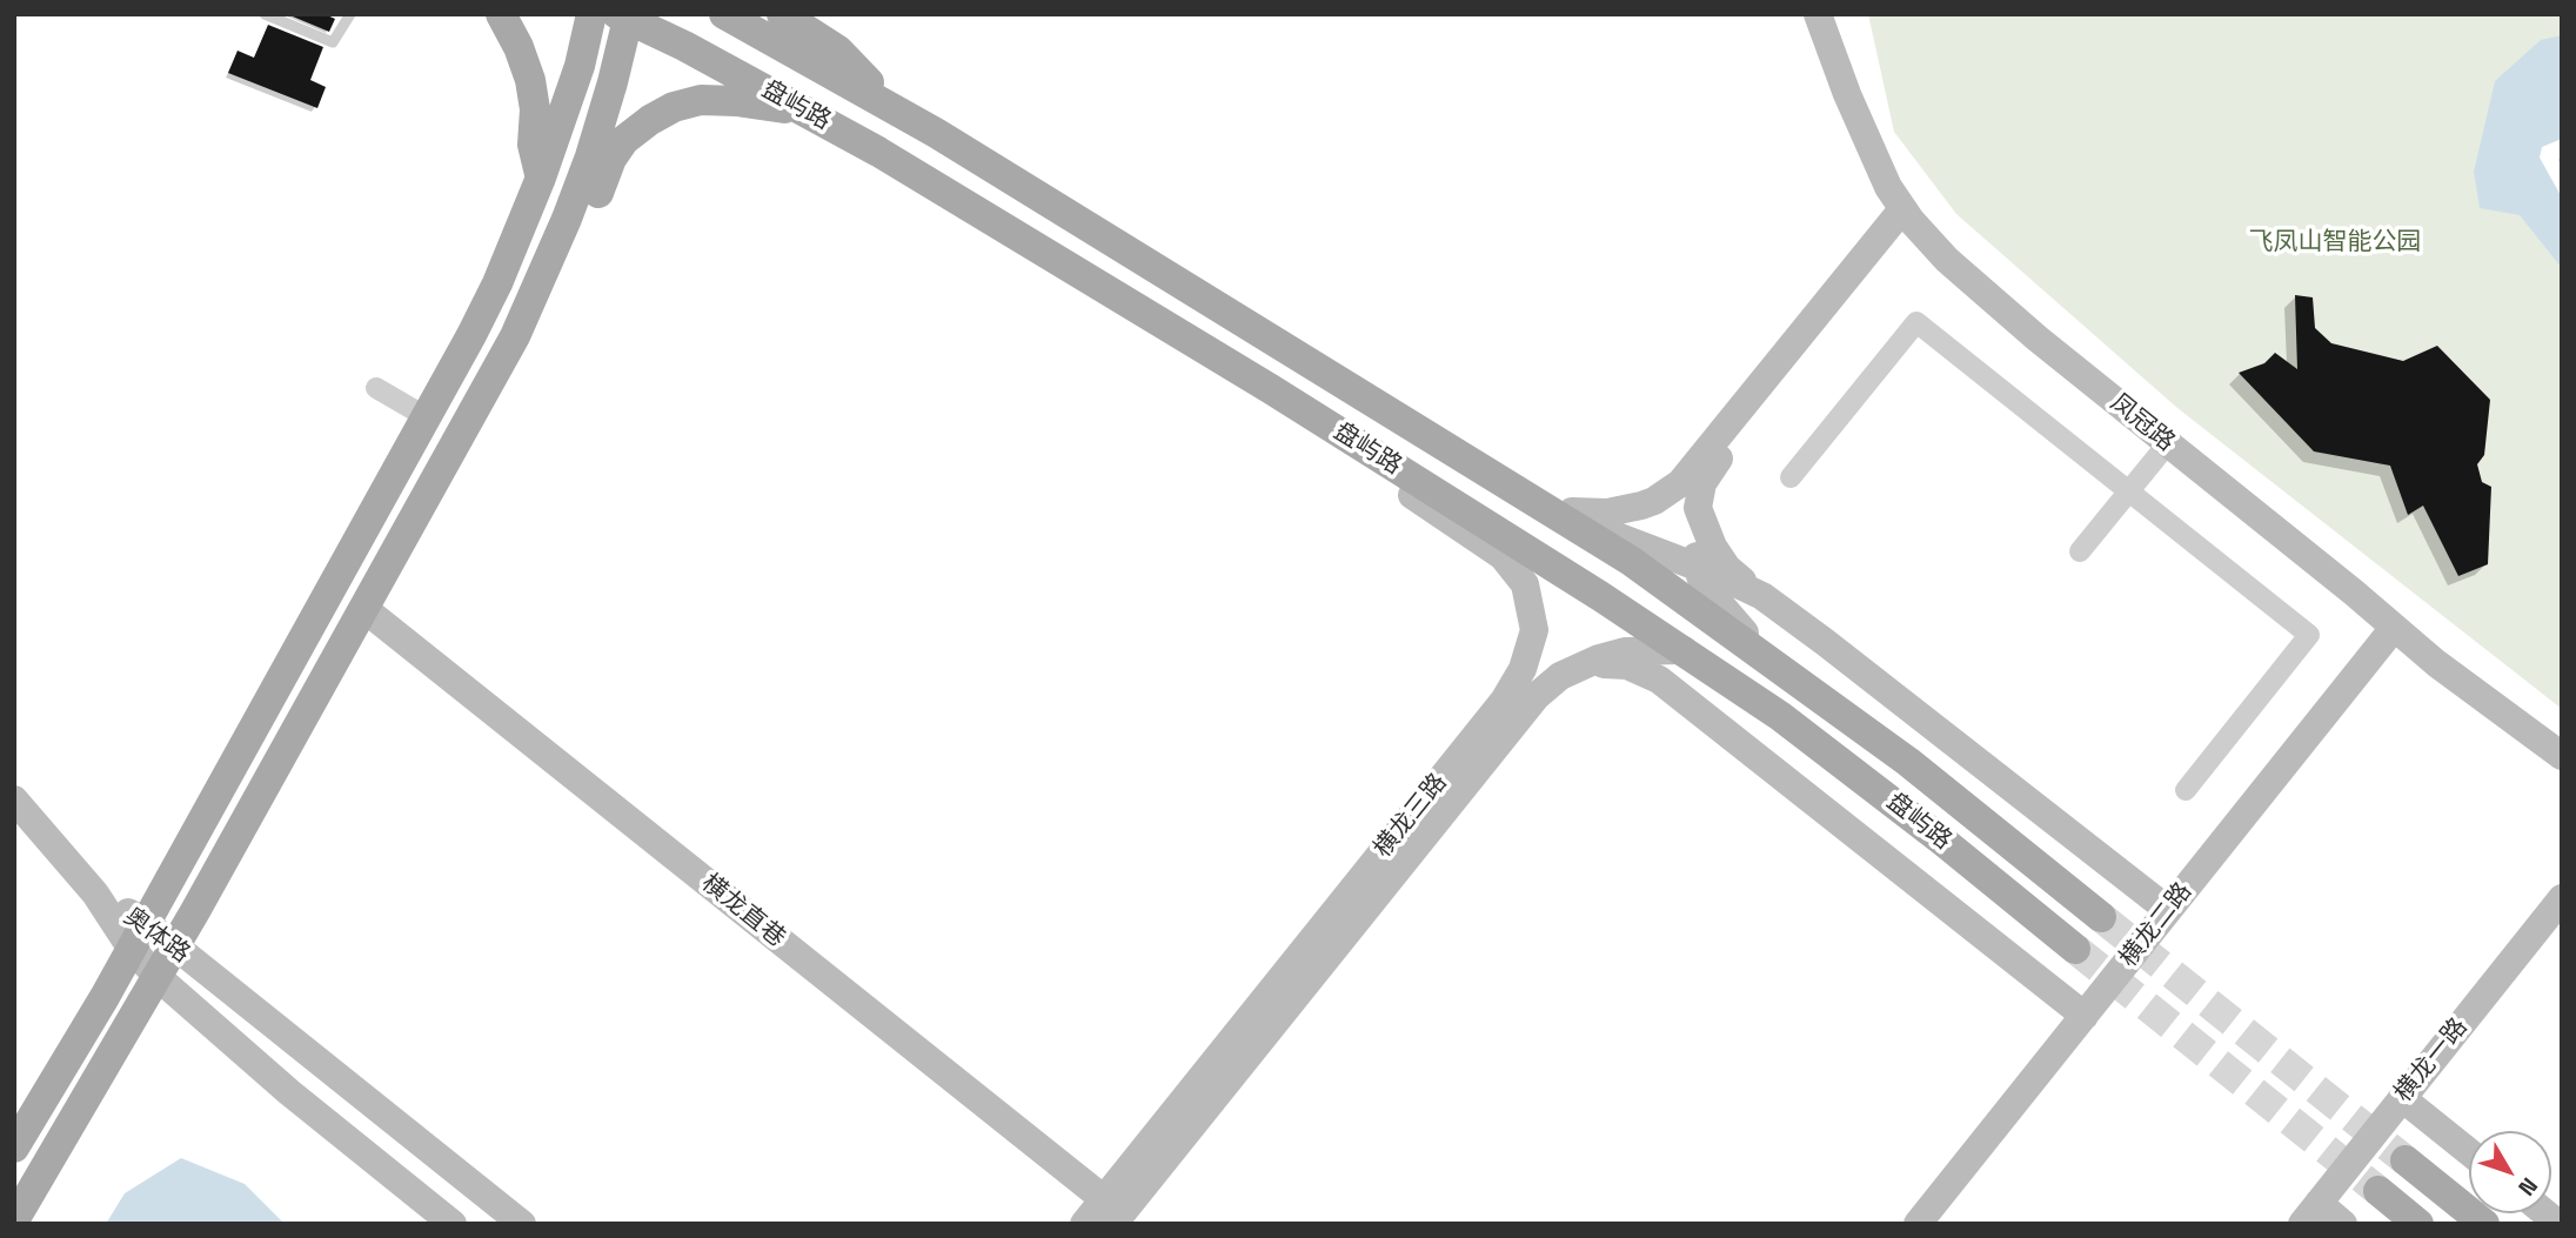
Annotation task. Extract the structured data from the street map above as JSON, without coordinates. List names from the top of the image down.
{
  "streets": {
    "main road": ["盘屿路"],
    "street": [
      "凤冠路",
      "横龙三路",
      "横龙直巷",
      "横龙二路",
      "奥体路",
      "横龙一路"
    ]
  },
  "crossings": [
    ["盘屿路", "横龙三路"],
    ["凤冠路", "横龙二路"],
    ["横龙三路", "横龙直巷"]
  ],
  "parks": ["飞凤山智能公园"],
  "north": "bottom right"
}
